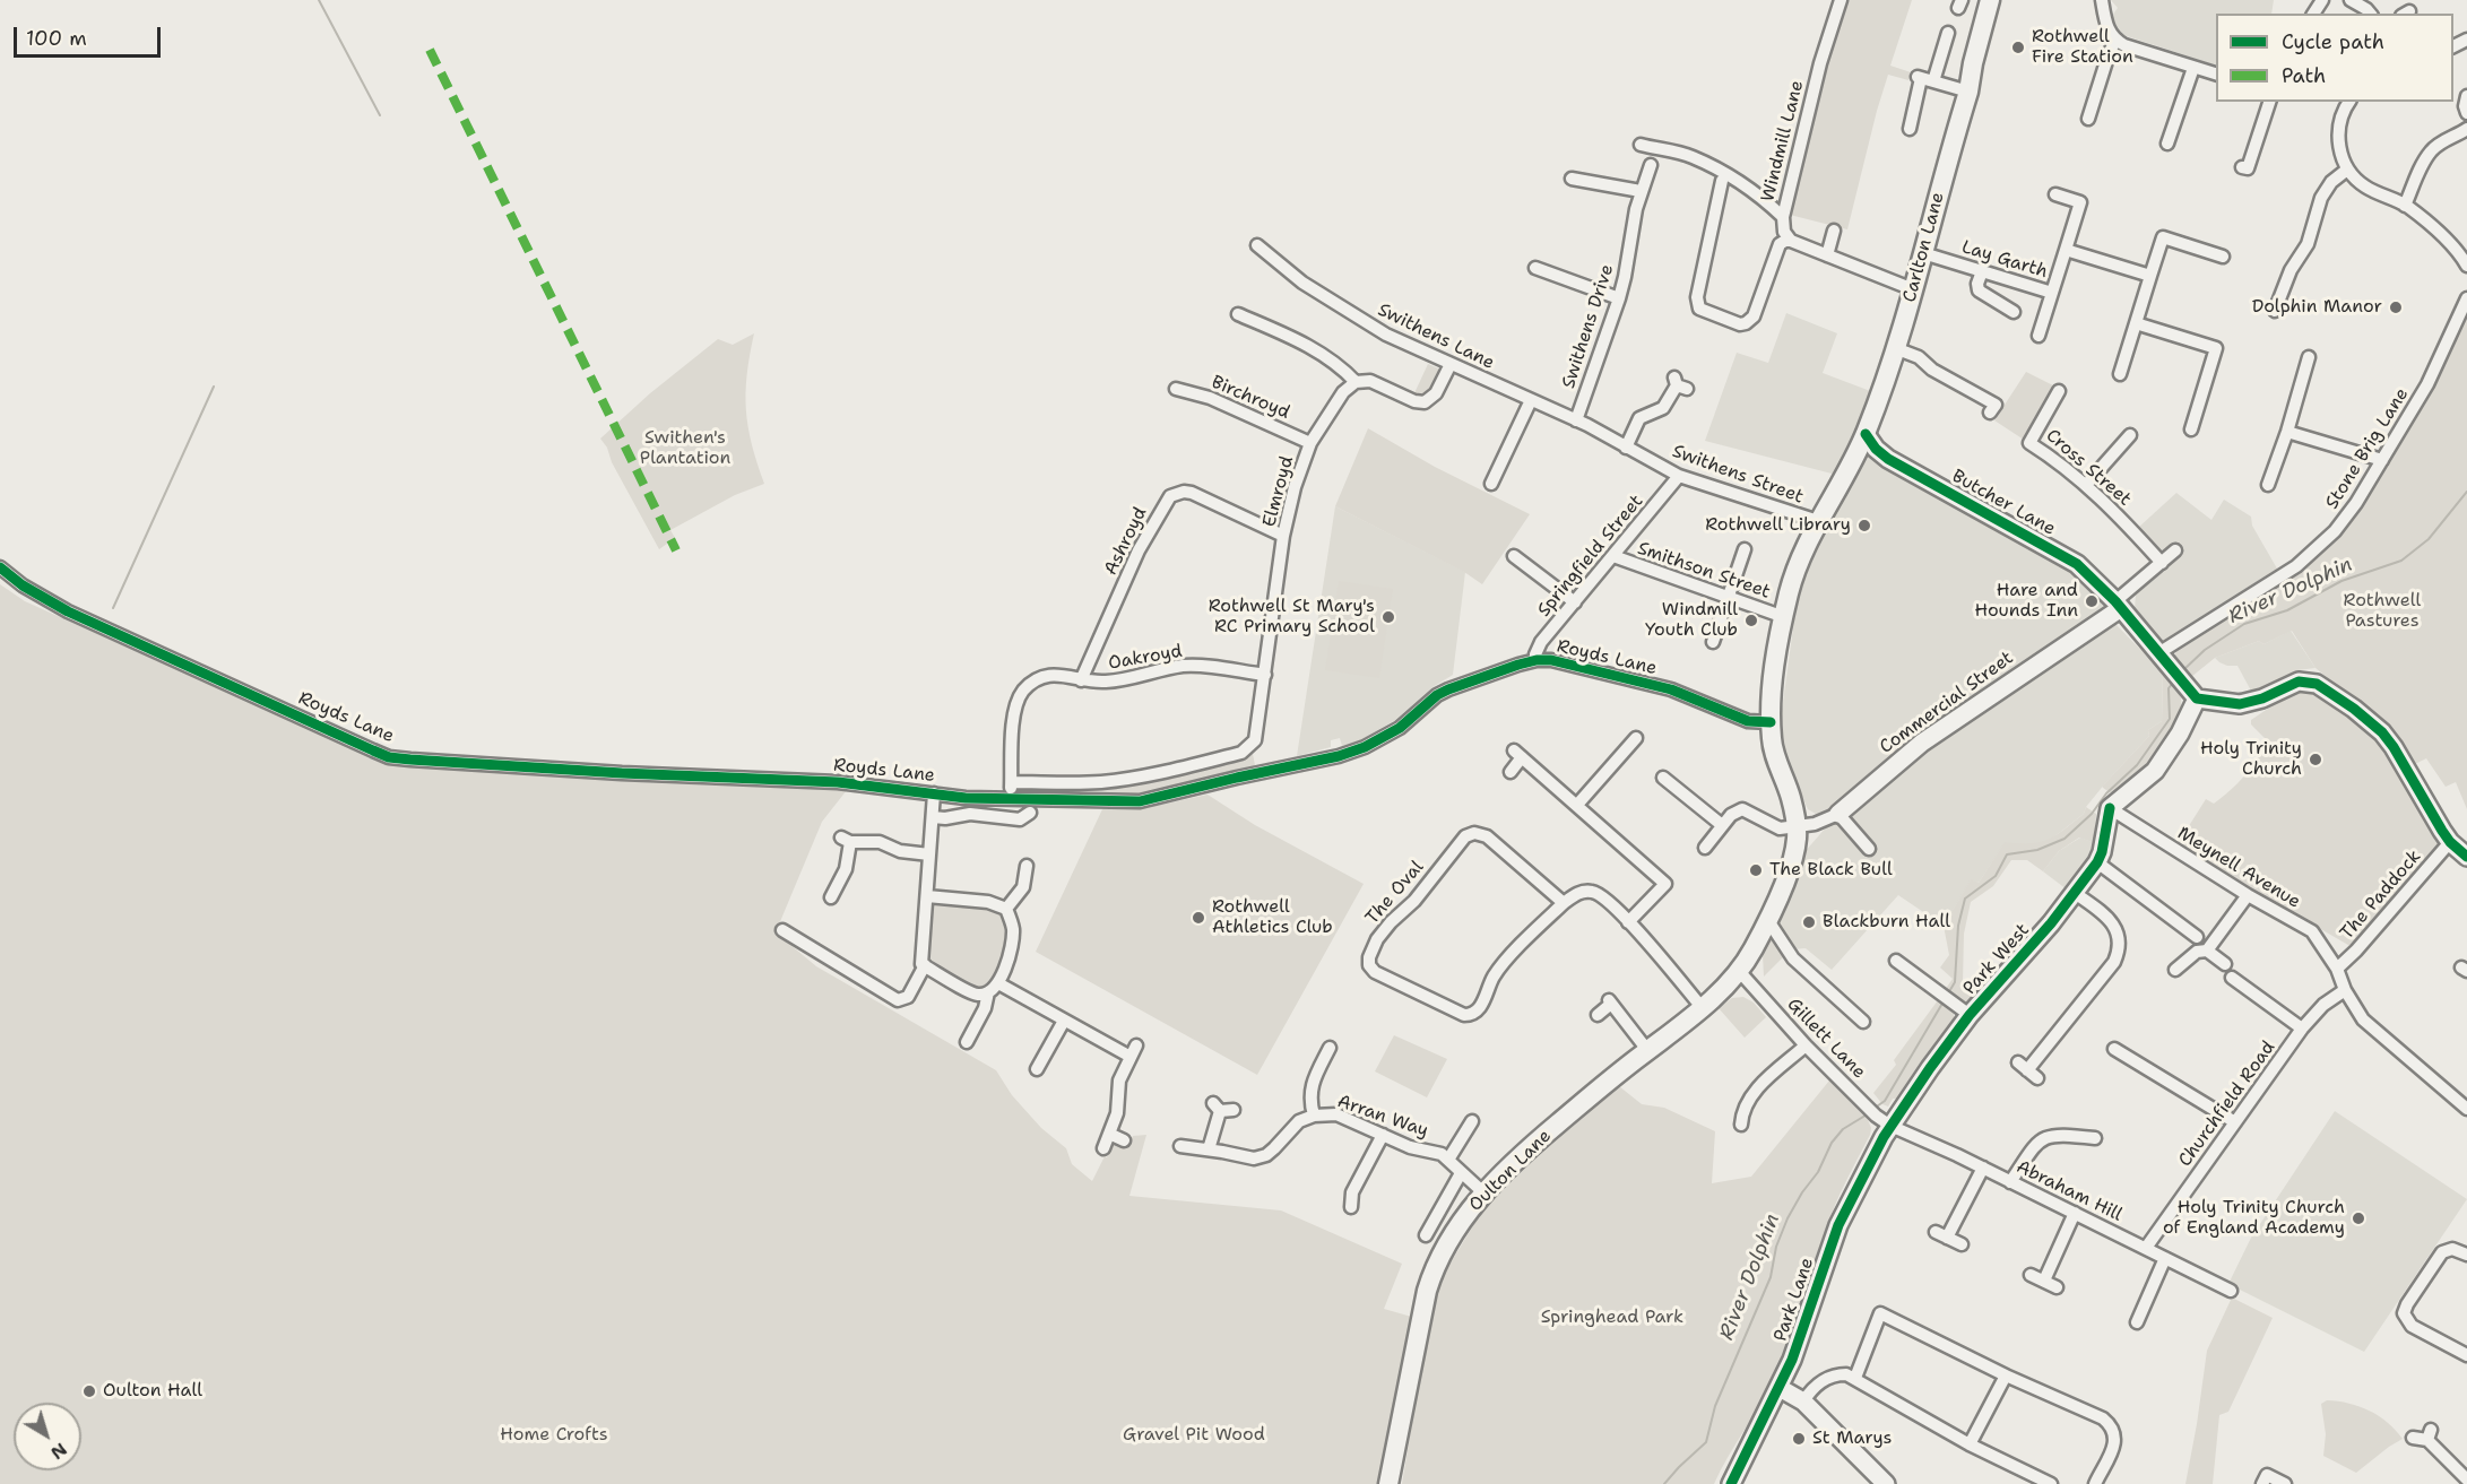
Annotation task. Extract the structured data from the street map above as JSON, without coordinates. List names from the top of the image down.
{
  "streets": {
    "main road": ["Carlton Lane", "Oulton Lane"],
    "street": [
      "Windmill Lane",
      "Lay Garth",
      "Swithens Drive",
      "Swithens Lane",
      "Birchroyd",
      "Stone Brig Lane",
      "Cross Street",
      "Swithens Street",
      "Elmroyd",
      "Butcher Lane",
      "Ashroyd",
      "Springfield Street",
      "Smithson Street",
      "Oakroyd",
      "Royds Lane",
      "Commercial Street",
      "Meynell Avenue",
      "The Oval",
      "The Paddock",
      "Park West",
      "Gillett Lane",
      "Churchfield Road",
      "Arran Way",
      "Abraham Hill",
      "Park Lane"
    ]
  },
  "crossings": [
    ["Carlton Lane", "Lay Garth"],
    ["Carlton Lane", "Swithens Street"],
    ["Carlton Lane", "Butcher Lane"],
    ["Carlton Lane", "Smithson Street"],
    ["Carlton Lane", "Royds Lane"],
    ["Carlton Lane", "Oulton Lane"],
    ["Swithens Drive", "Swithens Lane"],
    ["Swithens Drive", "Swithens Street"],
    ["Swithens Lane", "Swithens Street"],
    ["Birchroyd", "Elmroyd"],
    ["Stone Brig Lane", "Butcher Lane"],
    ["Cross Street", "Commercial Street"],
    ["Swithens Street", "Springfield Street"],
    ["Elmroyd", "Ashroyd"],
    ["Elmroyd", "Oakroyd"],
    ["Butcher Lane", "Commercial Street"],
    ["Ashroyd", "Oakroyd"],
    ["Springfield Street", "Smithson Street"],
    ["Springfield Street", "Royds Lane"],
    ["Oakroyd", "Royds Lane"],
    ["Royds Lane", "Oulton Lane"],
    ["Commercial Street", "Oulton Lane"],
    ["Meynell Avenue", "The Paddock"],
    ["Meynell Avenue", "Park West"],
    ["Meynell Avenue", "Churchfield Road"],
    ["The Oval", "Oulton Lane"],
    ["Park West", "Gillett Lane"],
    ["Park West", "Abraham Hill"],
    ["Park West", "Park Lane"],
    ["Gillett Lane", "Oulton Lane"],
    ["Gillett Lane", "Abraham Hill"],
    ["Gillett Lane", "Park Lane"],
    ["Churchfield Road", "Abraham Hill"],
    ["Arran Way", "Oulton Lane"],
    ["Abraham Hill", "Park Lane"]
  ],
  "water": ["River Dolphin"],
  "parks": [
    "Swithen's Plantation",
    "Rothwell Pastures",
    "Springhead Park",
    "Home Crofts",
    "Gravel Pit Wood"
  ],
  "places": [
    "Rothwell Fire Station",
    "Dolphin Manor",
    "Rothwell Library",
    "Hare and Hounds Inn",
    "Rothwell St Mary's RC Primary School",
    "Windmill Youth Club",
    "Holy Trinity Church",
    "The Black Bull",
    "Rothwell Athletics Club",
    "Blackburn Hall",
    "Holy Trinity Church of England Academy",
    "Oulton Hall",
    "St Marys"
  ],
  "legend": ["Cycle path", "Path"],
  "scale_bar": "100 m",
  "north": "bottom right"
}
